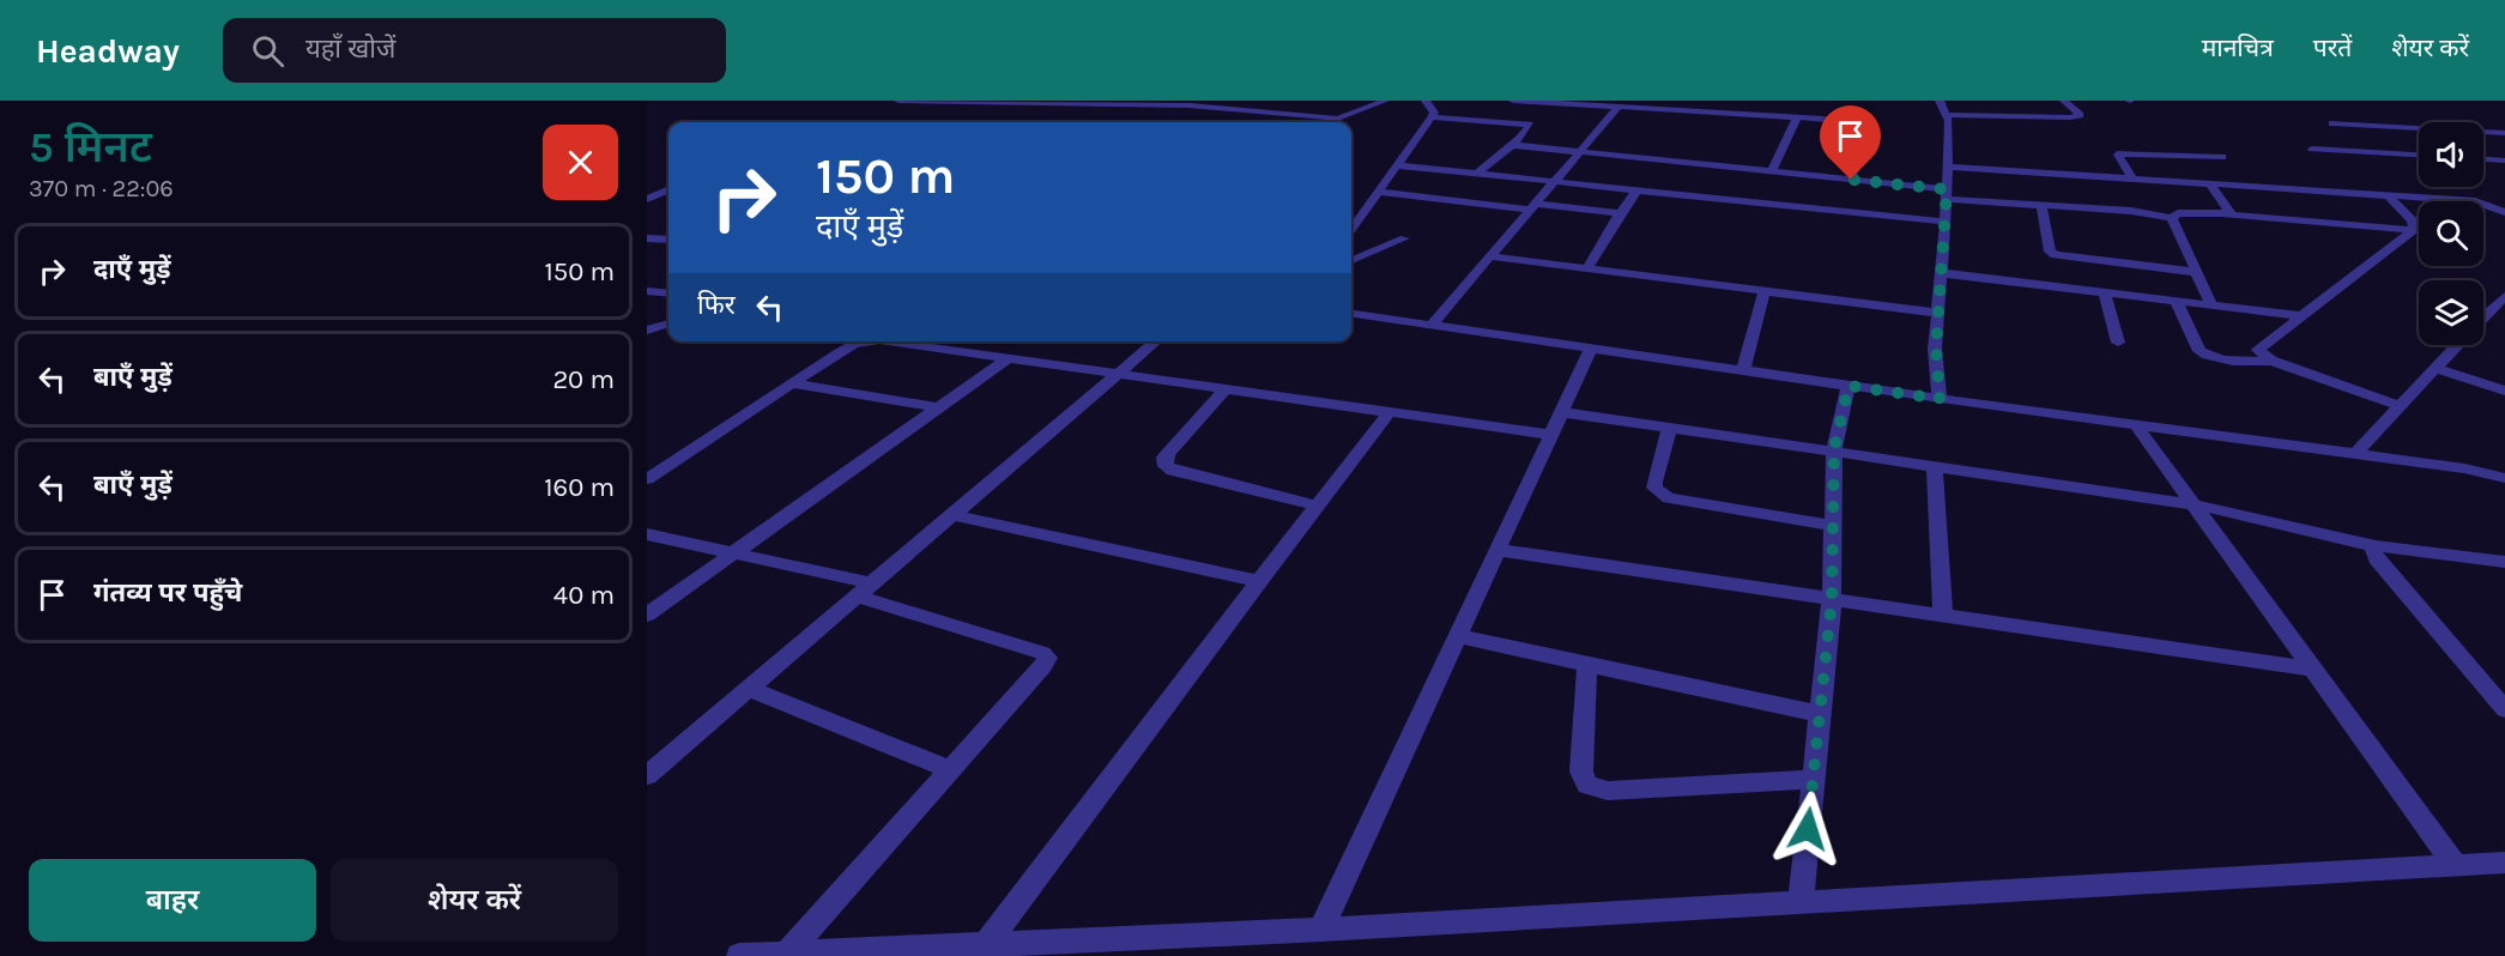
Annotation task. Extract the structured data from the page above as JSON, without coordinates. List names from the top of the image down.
{
  "page": {
    "header": "Headway",
    "search": "यहाँ खोजें",
    "nav": ["मानचित्र", "परतें", "शेयर करें"],
    "heading": ["5 मिनट", "370 m · 22:06"],
    "turn": ["150 m", "दाएँ मुड़ें"],
    "list": [
      {
        "name": "दाएँ मुड़ें",
        "value": "150 m"
      },
      {
        "name": "बाएँ मुड़ें",
        "value": "20 m"
      },
      {
        "name": "बाएँ मुड़ें",
        "value": "160 m"
      },
      {
        "name": "गंतव्य पर पहुँचे",
        "value": "40 m"
      }
    ],
    "then": "फिर",
    "buttons": ["बाहर", "शेयर करें"]
  }
}
